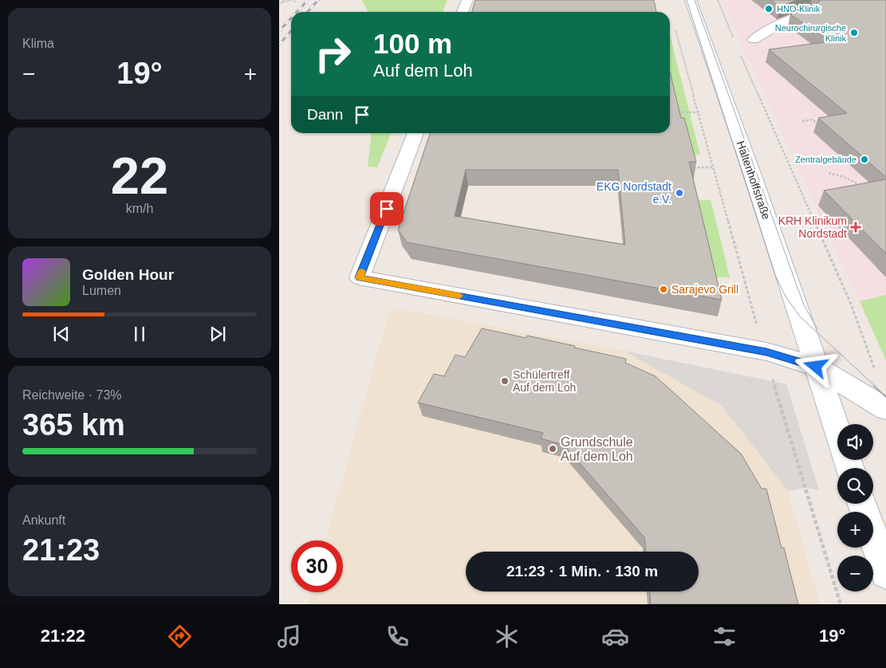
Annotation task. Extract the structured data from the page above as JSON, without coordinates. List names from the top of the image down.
{
  "streets": {
    "street": ["Haltenhoffstraße"]
  },
  "places": {
    "other": [
      "HNO-Klinik",
      "Neurochirurgische Klinik",
      "Zentralgebäude",
      "EKG Nordstadt e.V.",
      "Sarajevo Grill",
      "Schülertreff Auf dem Loh",
      "Grundschule Auf dem Loh"
    ],
    "health": ["KRH Klinikum Nordstadt"]
  },
  "page": {
    "tile": [
      "Klima",
      ["22", "km/h"],
      ["Reichweite · 73%", "365 km"],
      ["Ankunft", "21:23"]
    ],
    "turn": ["100 m", "Auf dem Loh"],
    "heat": ["−", "19°", "+"],
    "then": "Dann",
    "song": ["Golden Hour", "Lumen"],
    "map_buttons": ["+", "−"],
    "limit": "30",
    "trip": "21:23 · 1 Min. · 130 m",
    "tabs": ["21:22", "19°"]
  }
}
